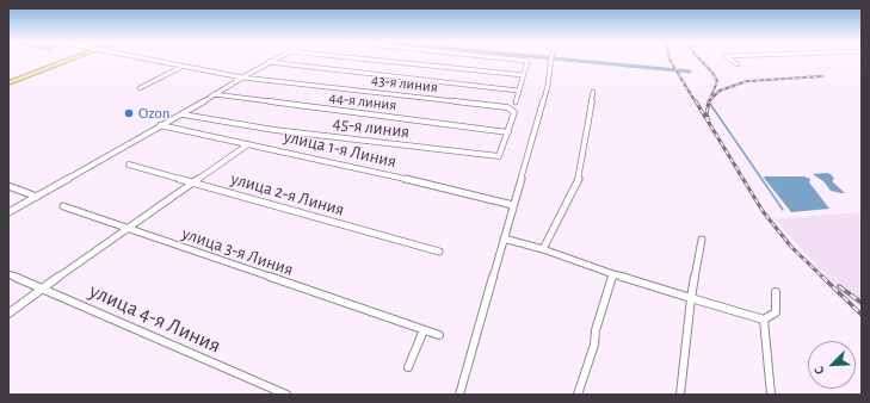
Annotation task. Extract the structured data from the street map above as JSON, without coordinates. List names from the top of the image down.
{
  "streets": {
    "street": [
      "43-я линия",
      "44-я линия",
      "45-я линия",
      "улица 1-я Линия",
      "улица 2-я Линия",
      "улица 3-я Линия",
      "улица 4-я Линия"
    ]
  },
  "crossings": [
    ["43-я линия", "44-я линия"],
    ["43-я линия", "45-я линия"],
    ["44-я линия", "45-я линия"]
  ],
  "places": ["Ozon"],
  "north": "bottom left"
}
